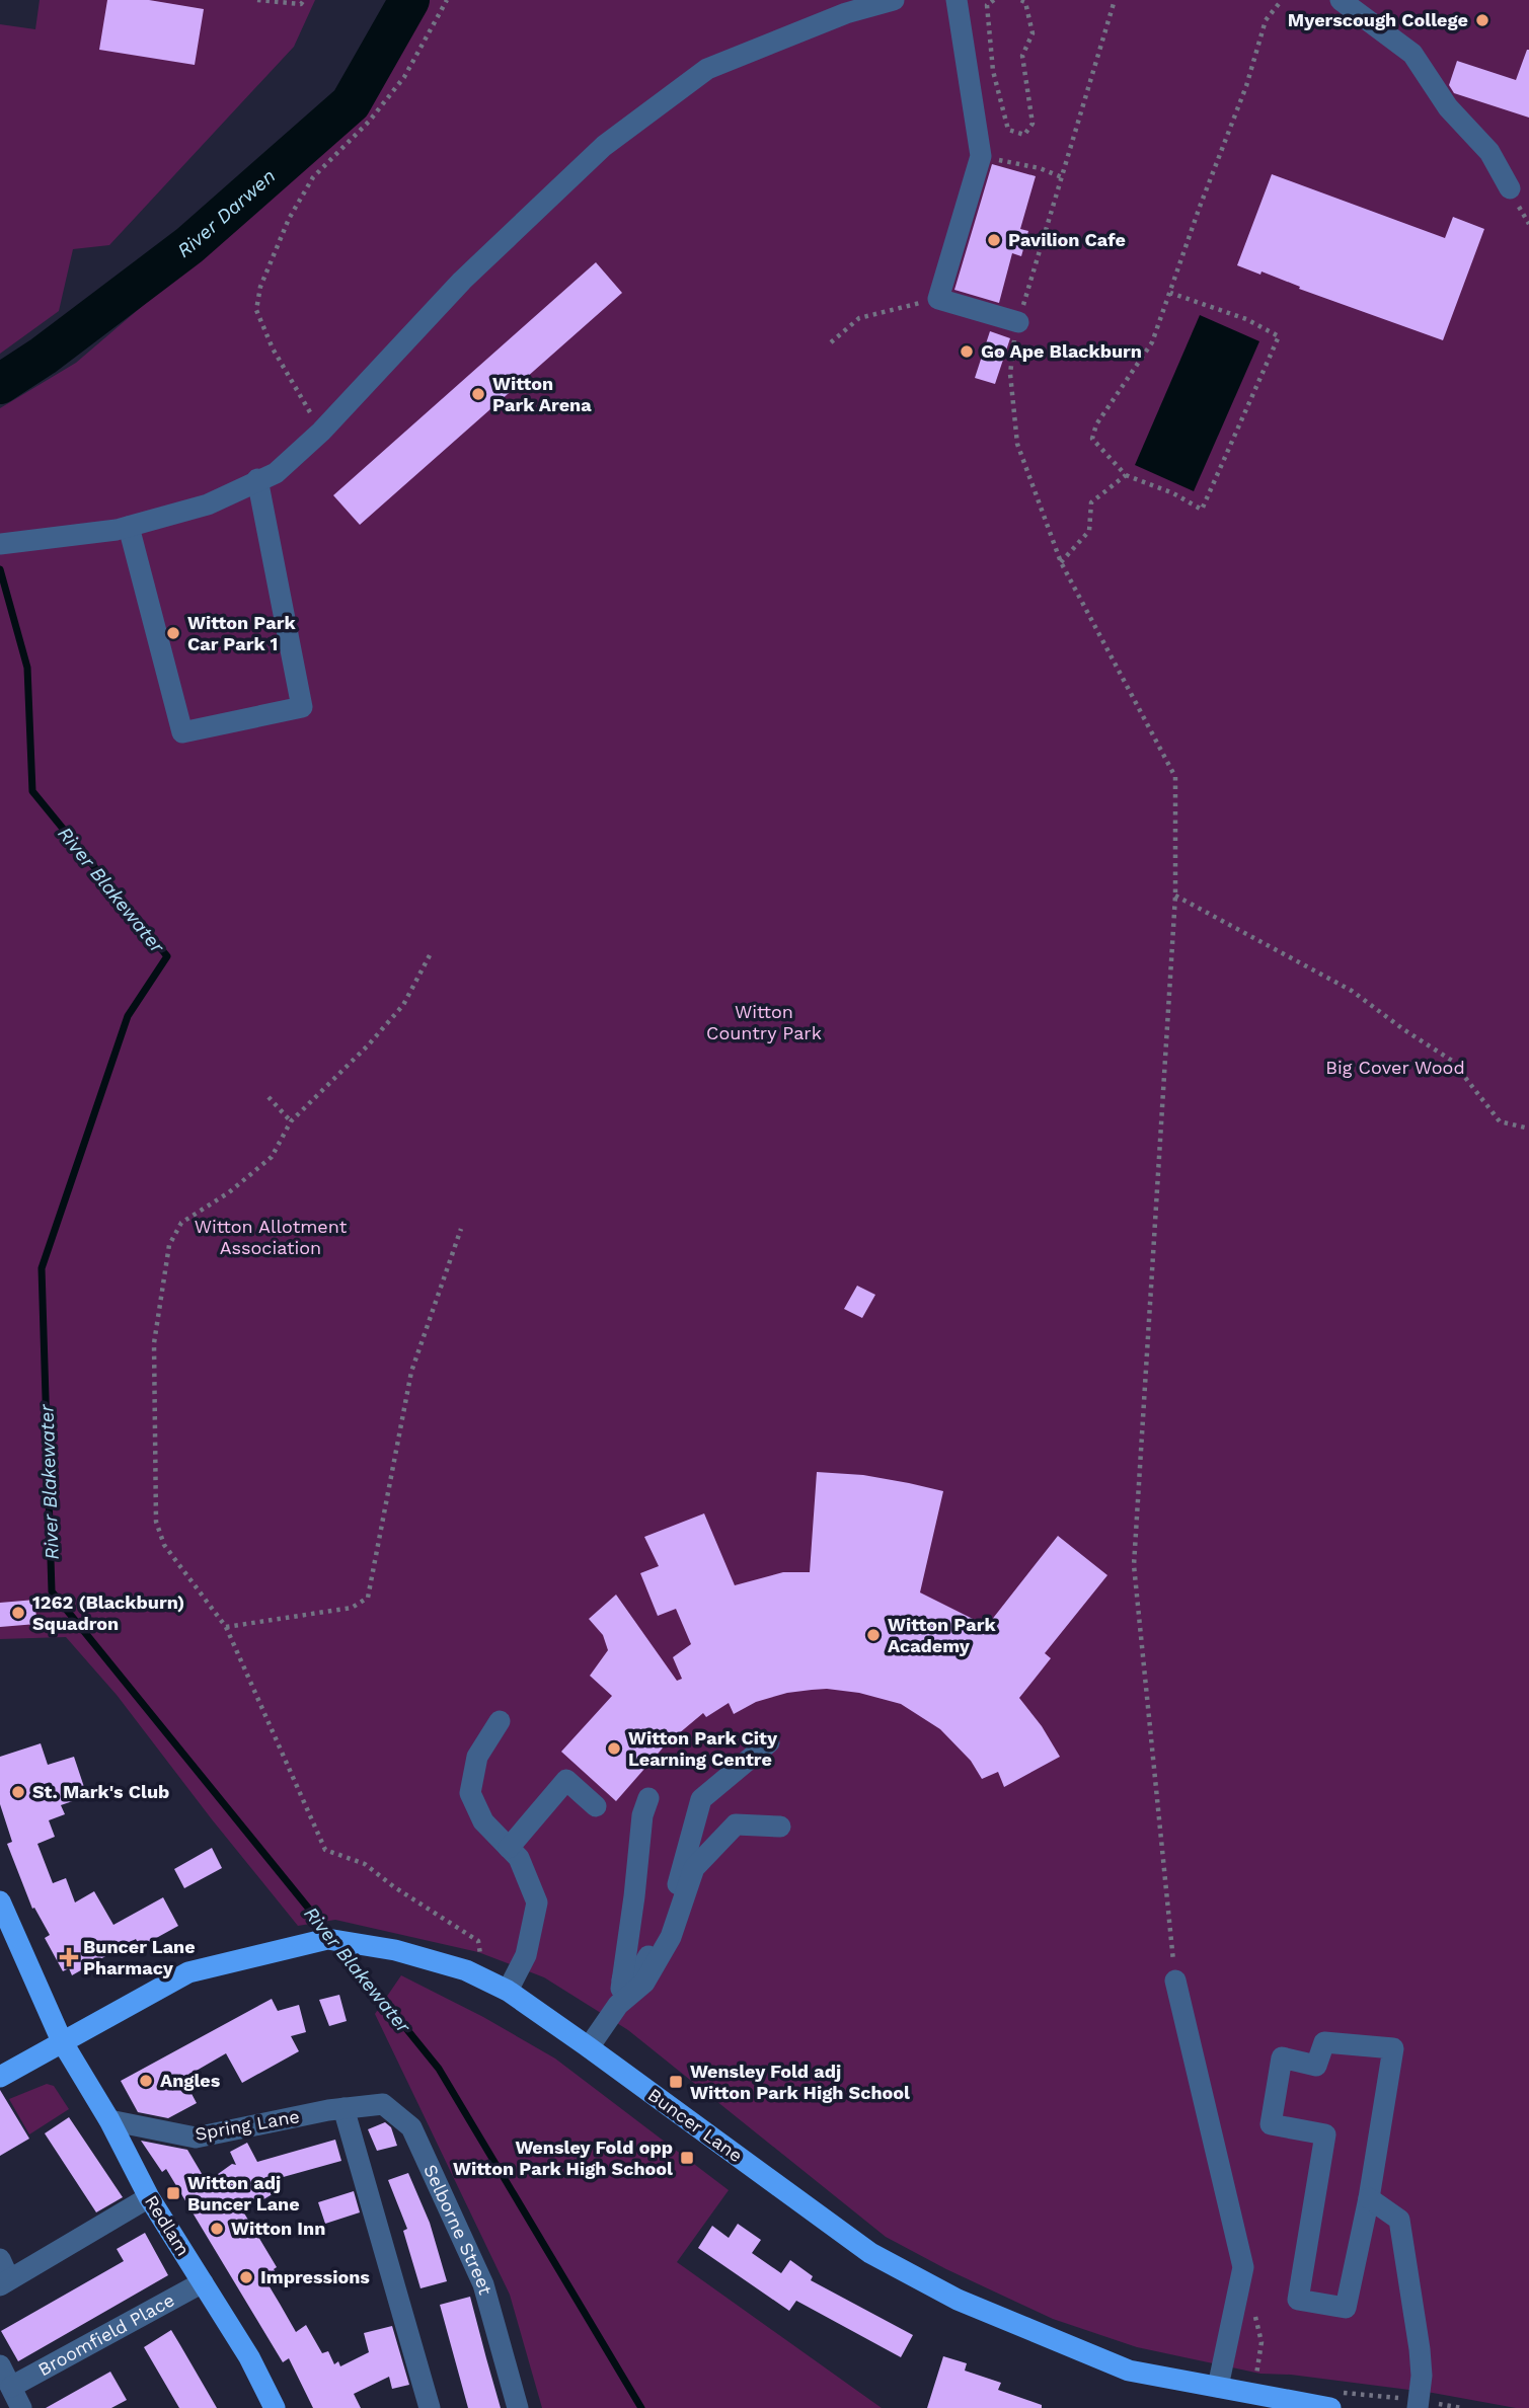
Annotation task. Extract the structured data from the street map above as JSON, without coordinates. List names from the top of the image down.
{
  "streets": {
    "main road": ["Buncer Lane", "Redlam"],
    "street": ["Spring Lane", "Selborne Street", "Broomfield Place"]
  },
  "crossings": [
    ["Spring Lane", "Redlam"],
    ["Spring Lane", "Selborne Street"],
    ["Buncer Lane", "Redlam"],
    ["Redlam", "Broomfield Place"]
  ],
  "water": ["River Darwen", "River Blakewater"],
  "parks": ["Witton Country Park", "Big Cover Wood", "Witton Allotment Association"],
  "places": {
    "other": [
      "Myerscough College",
      "Pavilion Cafe",
      "Go Ape Blackburn",
      "Witton Park Arena",
      "Witton Park Car Park 1",
      "1262 (Blackburn) Squadron",
      "Witton Park Academy",
      "Witton Park City Learning Centre",
      "St. Mark's Club",
      "Angles",
      "Witton Inn",
      "Impressions"
    ],
    "health": ["Buncer Lane Pharmacy"],
    "transit": ["Wensley Fold adj Witton Park High School", "Wensley Fold opp Witton Park High School", "Witton adj Buncer Lane"]
  }
}
